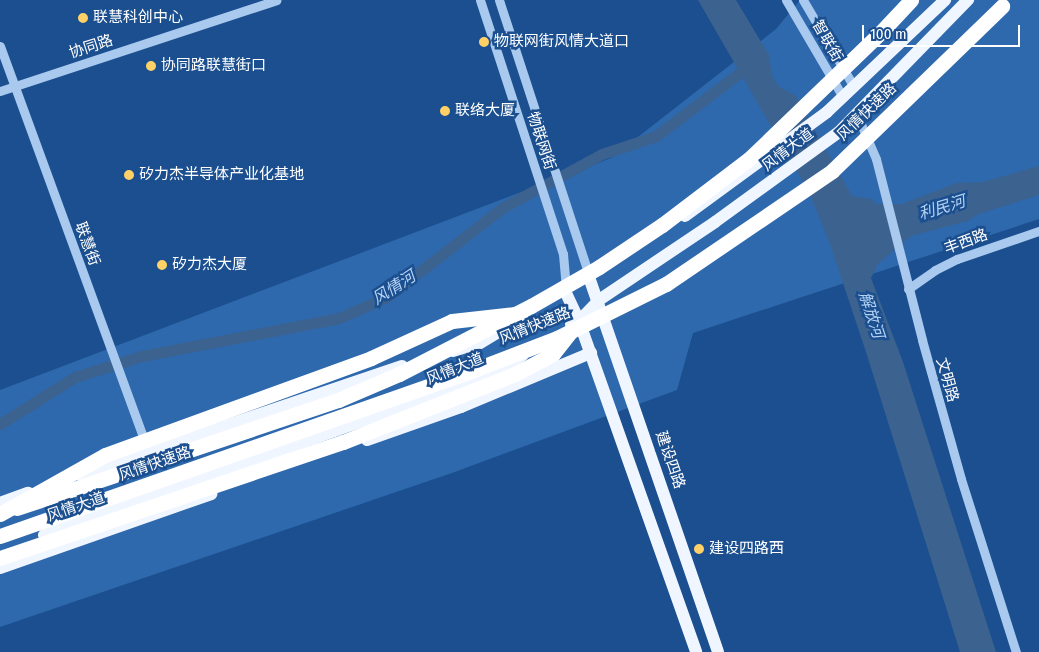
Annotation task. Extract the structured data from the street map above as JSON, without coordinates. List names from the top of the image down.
{
  "streets": {
    "highway": ["风情快速路"],
    "main road": ["风情大道", "建设四路"],
    "street": [
      "智联街",
      "协同路",
      "物联网街",
      "丰西路",
      "联慧街",
      "文明路"
    ]
  },
  "crossings": [
    ["智联街", "风情大道"],
    ["协同路", "联慧街"],
    ["物联网街", "风情大道"],
    ["物联网街", "建设四路"],
    ["风情大道", "联慧街"],
    ["风情大道", "文明路"],
    ["风情大道", "建设四路"],
    ["丰西路", "文明路"]
  ],
  "water": ["利民河", "风情河", "解放河"],
  "places": [
    "联慧科创中心",
    "物联网街风情大道口",
    "协同路联慧街口",
    "联络大厦",
    "矽力杰半导体产业化基地",
    "矽力杰大厦",
    "建设四路西"
  ],
  "scale_bar": "100 m"
}
